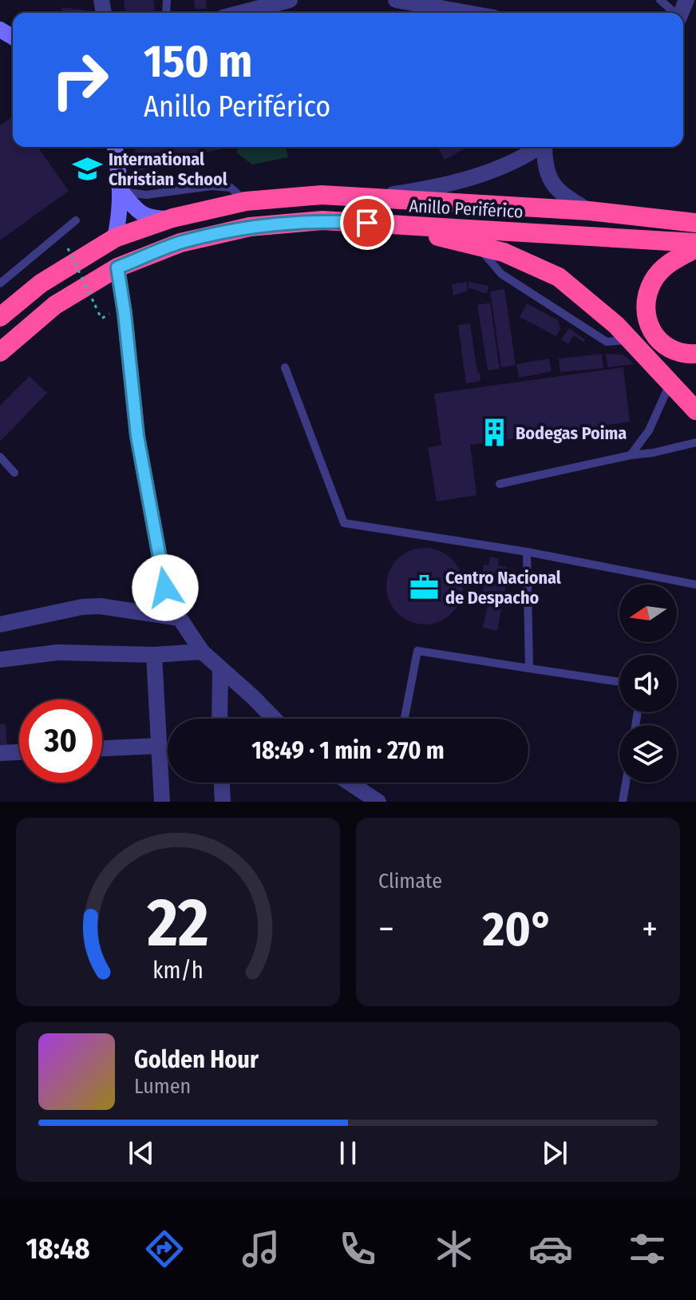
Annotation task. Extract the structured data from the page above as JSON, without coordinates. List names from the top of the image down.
{
  "streets": {
    "highway": ["Anillo Periférico"]
  },
  "places": {
    "school or university": ["International Christian School"],
    "building": ["Bodegas Poima"],
    "office": ["Centro Nacional de Despacho"]
  },
  "north": "left",
  "page": {
    "turn": ["150 m", "Anillo Periférico"],
    "limit": "30",
    "trip": "18:49 · 1 min · 270 m",
    "tile": "Climate",
    "heat": ["−", "20°", "+"],
    "song": ["Golden Hour", "Lumen"],
    "tabs": "18:48",
    "gauge": ["22", "km/h"]
  }
}
